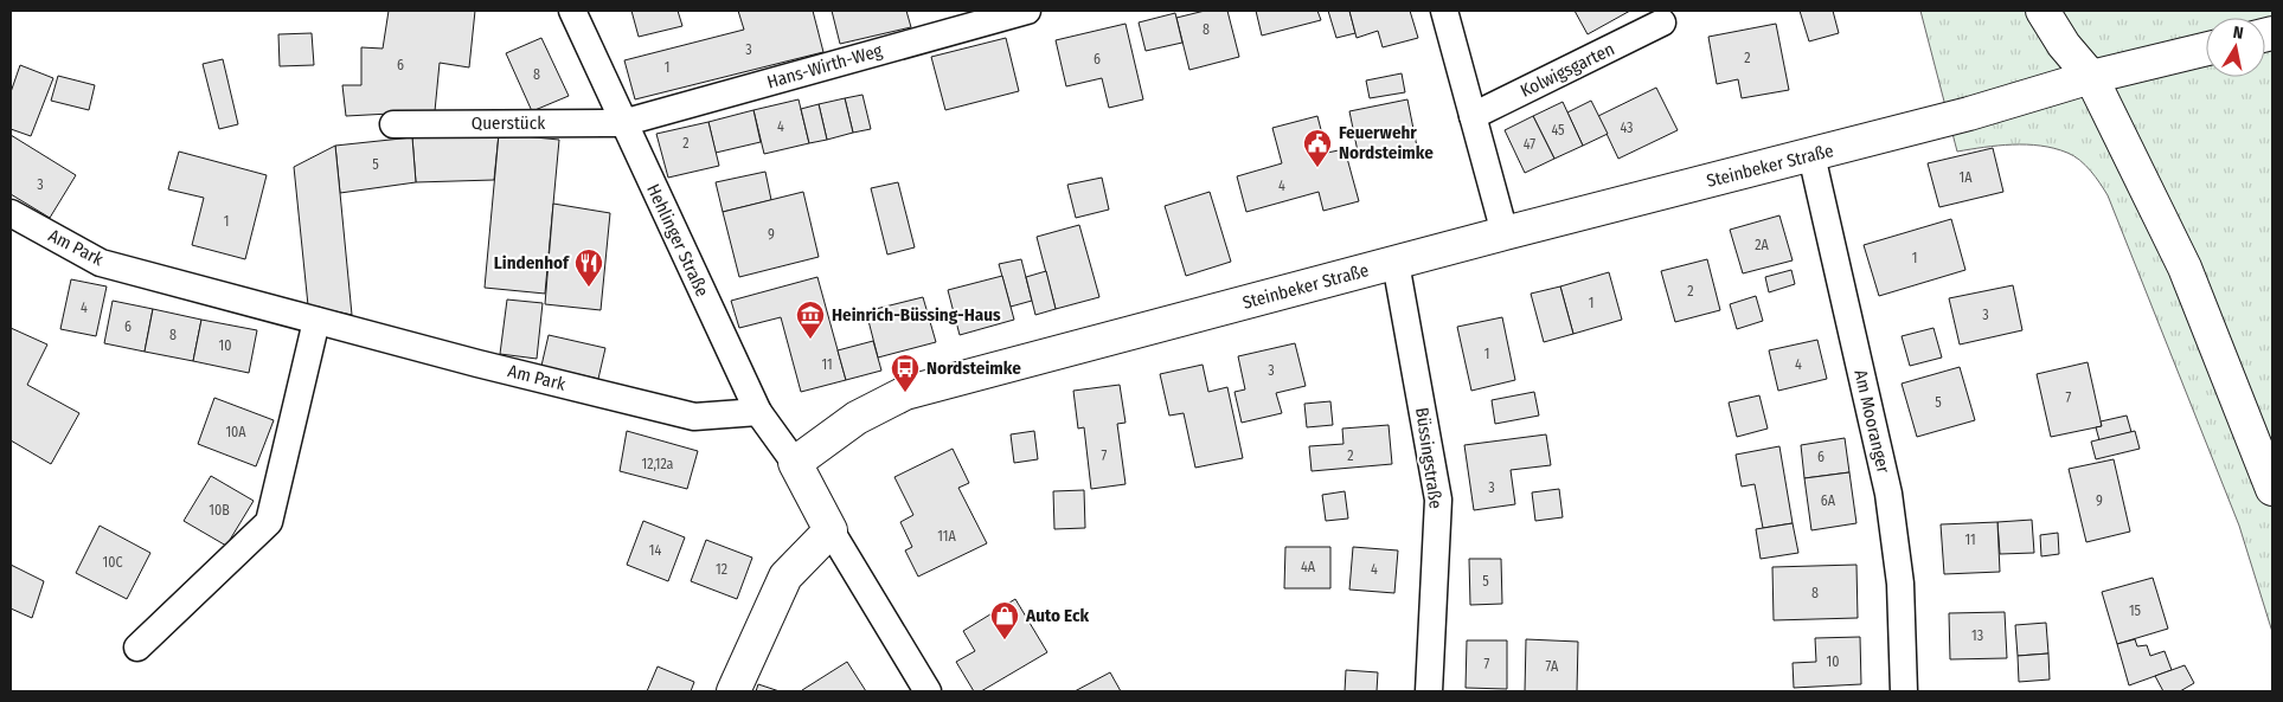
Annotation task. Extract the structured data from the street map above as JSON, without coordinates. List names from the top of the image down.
{
  "streets": {
    "street": [
      "Hans-Wirth-Weg",
      "Kolwigsgarten",
      "Querstück",
      "Steinbeker Straße",
      "Hehlinger Straße",
      "Am Park",
      "Am Mooranger",
      "Büssingstraße"
    ]
  },
  "crossings": [
    ["Hans-Wirth-Weg", "Querstück"],
    ["Hans-Wirth-Weg", "Hehlinger Straße"],
    ["Querstück", "Hehlinger Straße"],
    ["Steinbeker Straße", "Hehlinger Straße"],
    ["Steinbeker Straße", "Am Mooranger"],
    ["Steinbeker Straße", "Büssingstraße"],
    ["Hehlinger Straße", "Am Park"]
  ],
  "places": {
    "public building": ["Feuerwehr Nordsteimke"],
    "restaurant": ["Lindenhof"],
    "museum": ["Heinrich-Büssing-Haus"],
    "bus stop": ["Nordsteimke"],
    "shop": ["Auto Eck"]
  },
  "house_numbers": [
    "8",
    "3",
    "2",
    "6",
    "6",
    "1",
    "8",
    "4",
    "43",
    "45",
    "2",
    "47",
    "5",
    "1A",
    "3",
    "4",
    "1",
    "9",
    "2A",
    "1",
    "2",
    "1",
    "4",
    "3",
    "6",
    "8",
    "10",
    "1",
    "11",
    "4",
    "3",
    "7",
    "5",
    "10A",
    "7",
    "2",
    "6",
    "12,12a",
    "3",
    "6A",
    "9",
    "10B",
    "11A",
    "11",
    "14",
    "10C",
    "4A",
    "12",
    "4",
    "5",
    "8",
    "15",
    "13",
    "10",
    "7",
    "7A"
  ],
  "north": "top"
}
